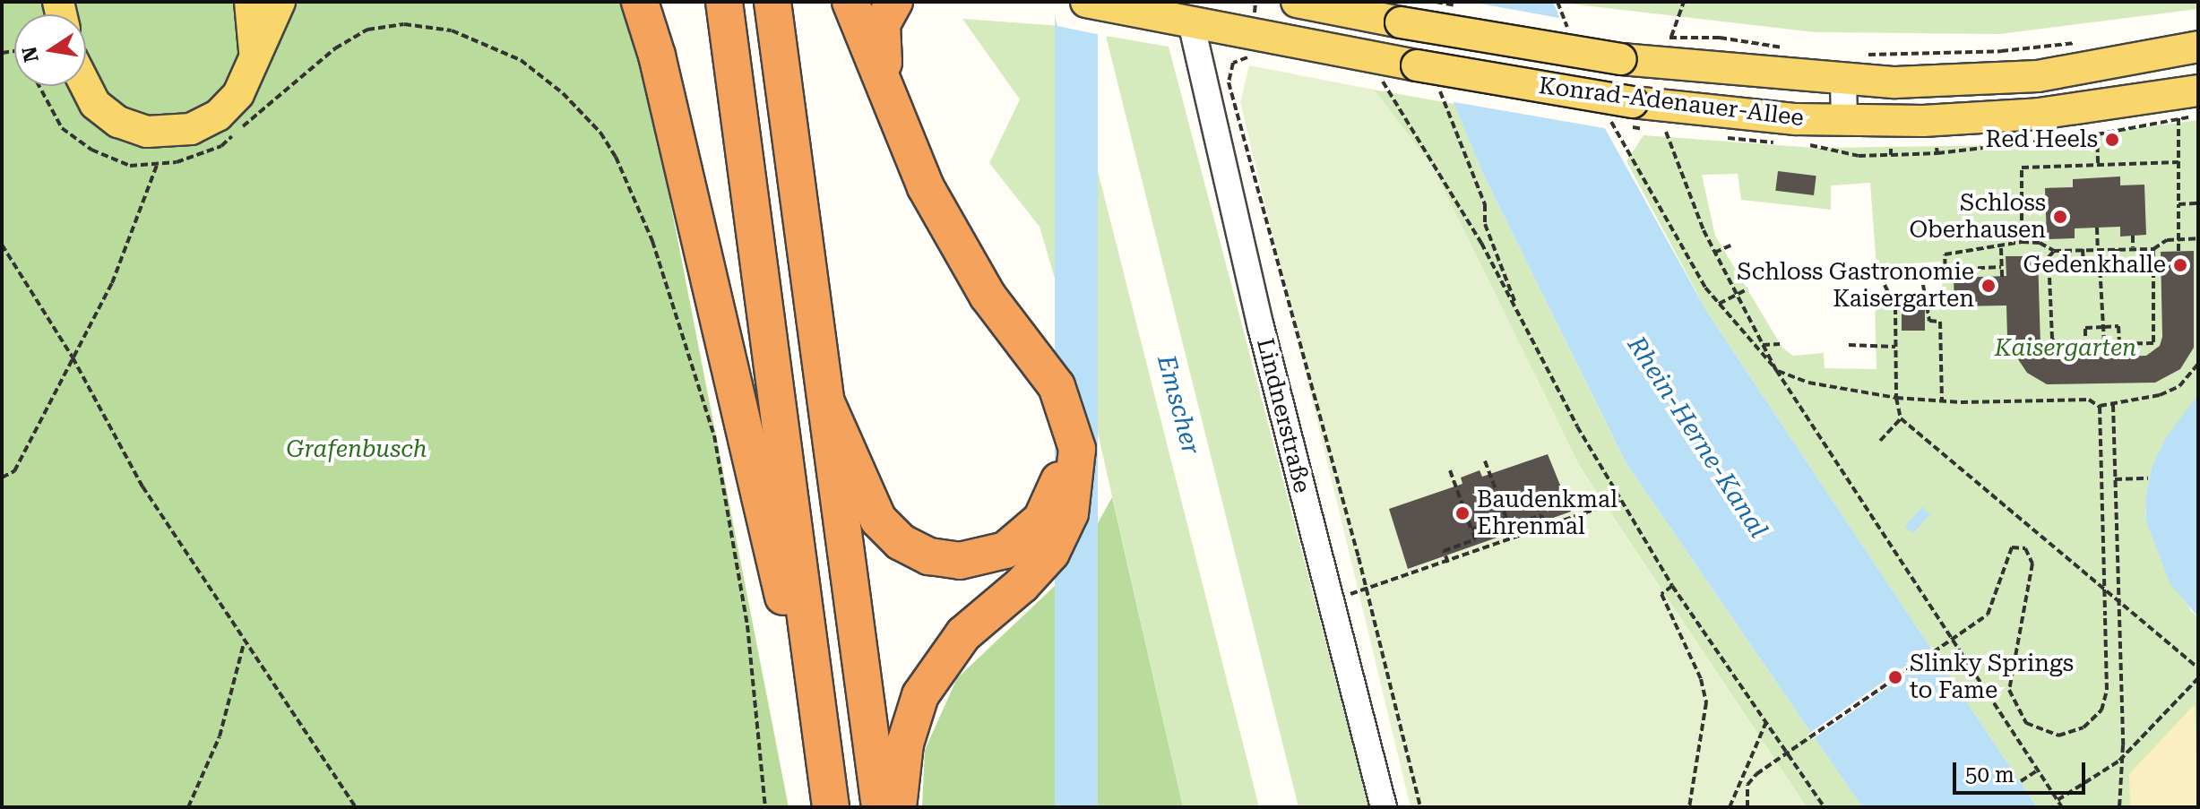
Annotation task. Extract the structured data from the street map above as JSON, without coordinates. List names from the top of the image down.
{
  "streets": {
    "main road": ["Konrad-Adenauer-Allee"],
    "street": ["Lindnerstraße"]
  },
  "crossings": [
    ["Konrad-Adenauer-Allee", "Lindnerstraße"]
  ],
  "water": ["Emscher", "Rhein-Herne-Kanal"],
  "parks": ["Kaisergarten", "Grafenbusch"],
  "places": [
    "Red Heels",
    "Schloss Oberhausen",
    "Gedenkhalle",
    "Schloss Gastronomie Kaisergarten",
    "Baudenkmal Ehrenmal",
    "Slinky Springs to Fame"
  ],
  "scale_bar": "50 m",
  "north": "left"
}
